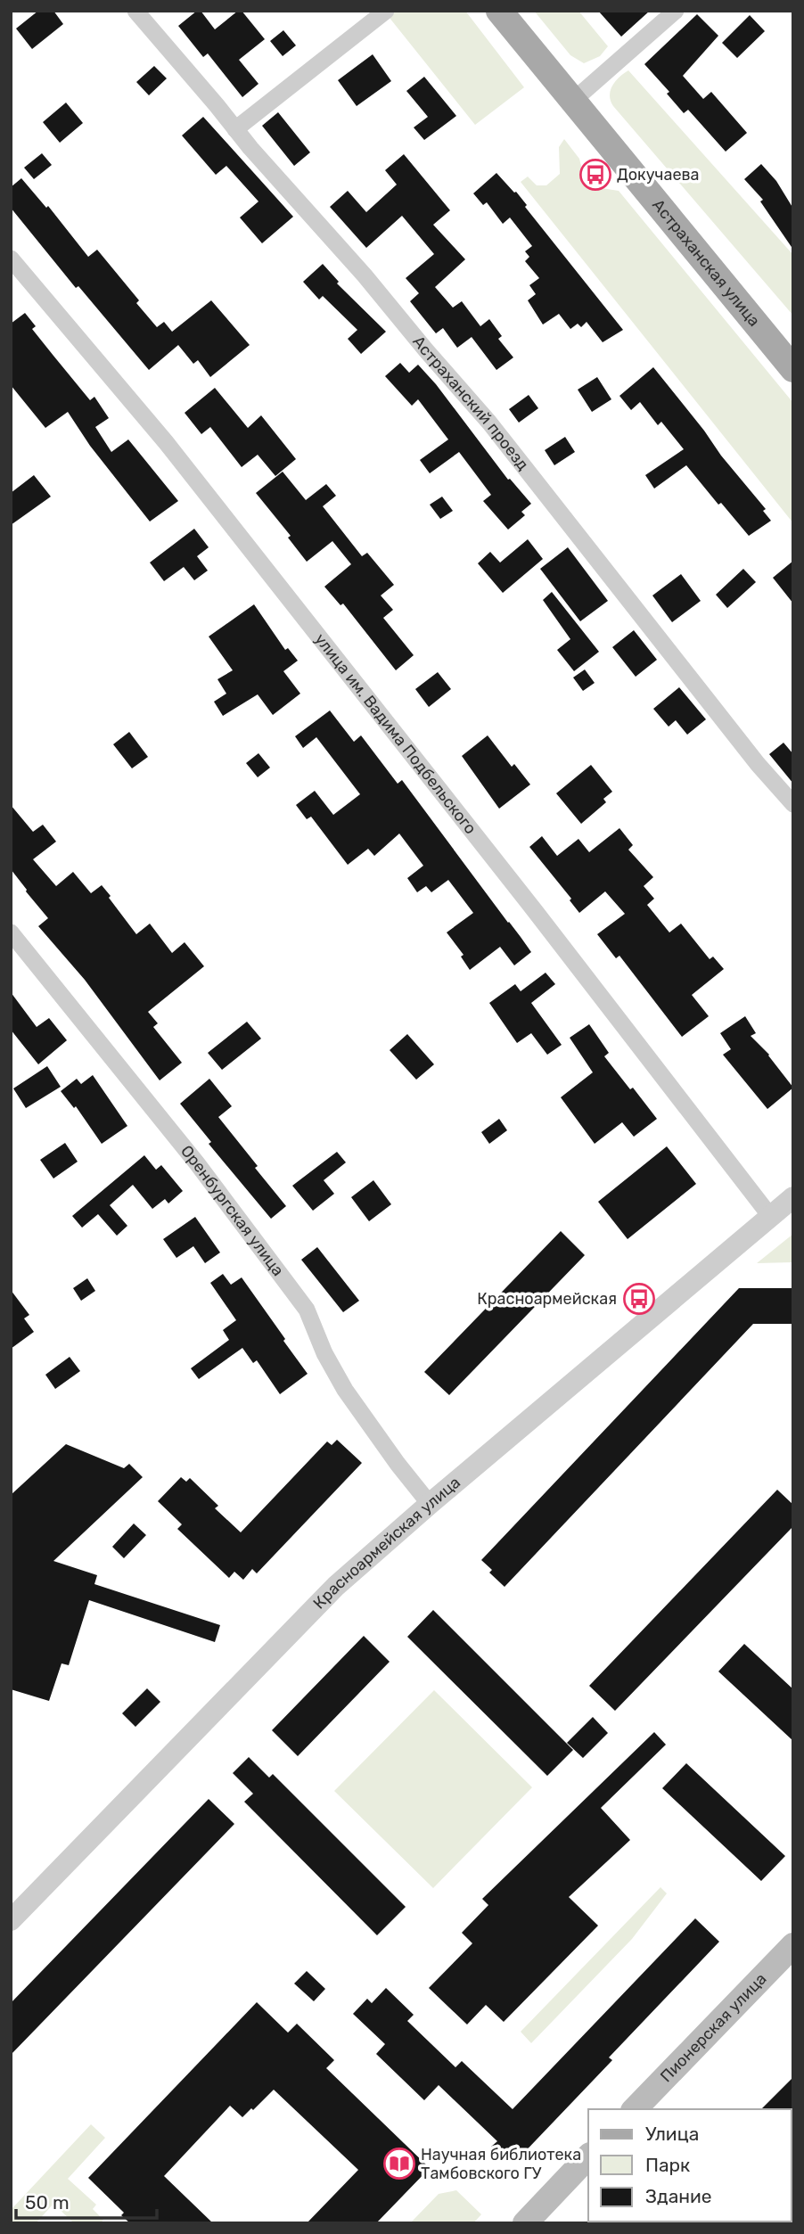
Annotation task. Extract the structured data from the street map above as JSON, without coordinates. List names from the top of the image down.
{
  "streets": {
    "main road": ["Астраханская улица", "Пионерская улица"],
    "street": [
      "Астраханский проезд",
      "улица им. Вадима Подбельского",
      "Оренбургская улица",
      "Красноармейская улица"
    ]
  },
  "crossings": [
    ["улица им. Вадима Подбельского", "Красноармейская улица"],
    ["Оренбургская улица", "Красноармейская улица"]
  ],
  "places": {
    "bus stop": ["Докучаева", "Красноармейская"],
    "library": ["Научная библиотека Тамбовского ГУ"]
  },
  "legend": ["Улица", "Парк", "Здание"],
  "scale_bar": "50 m"
}
